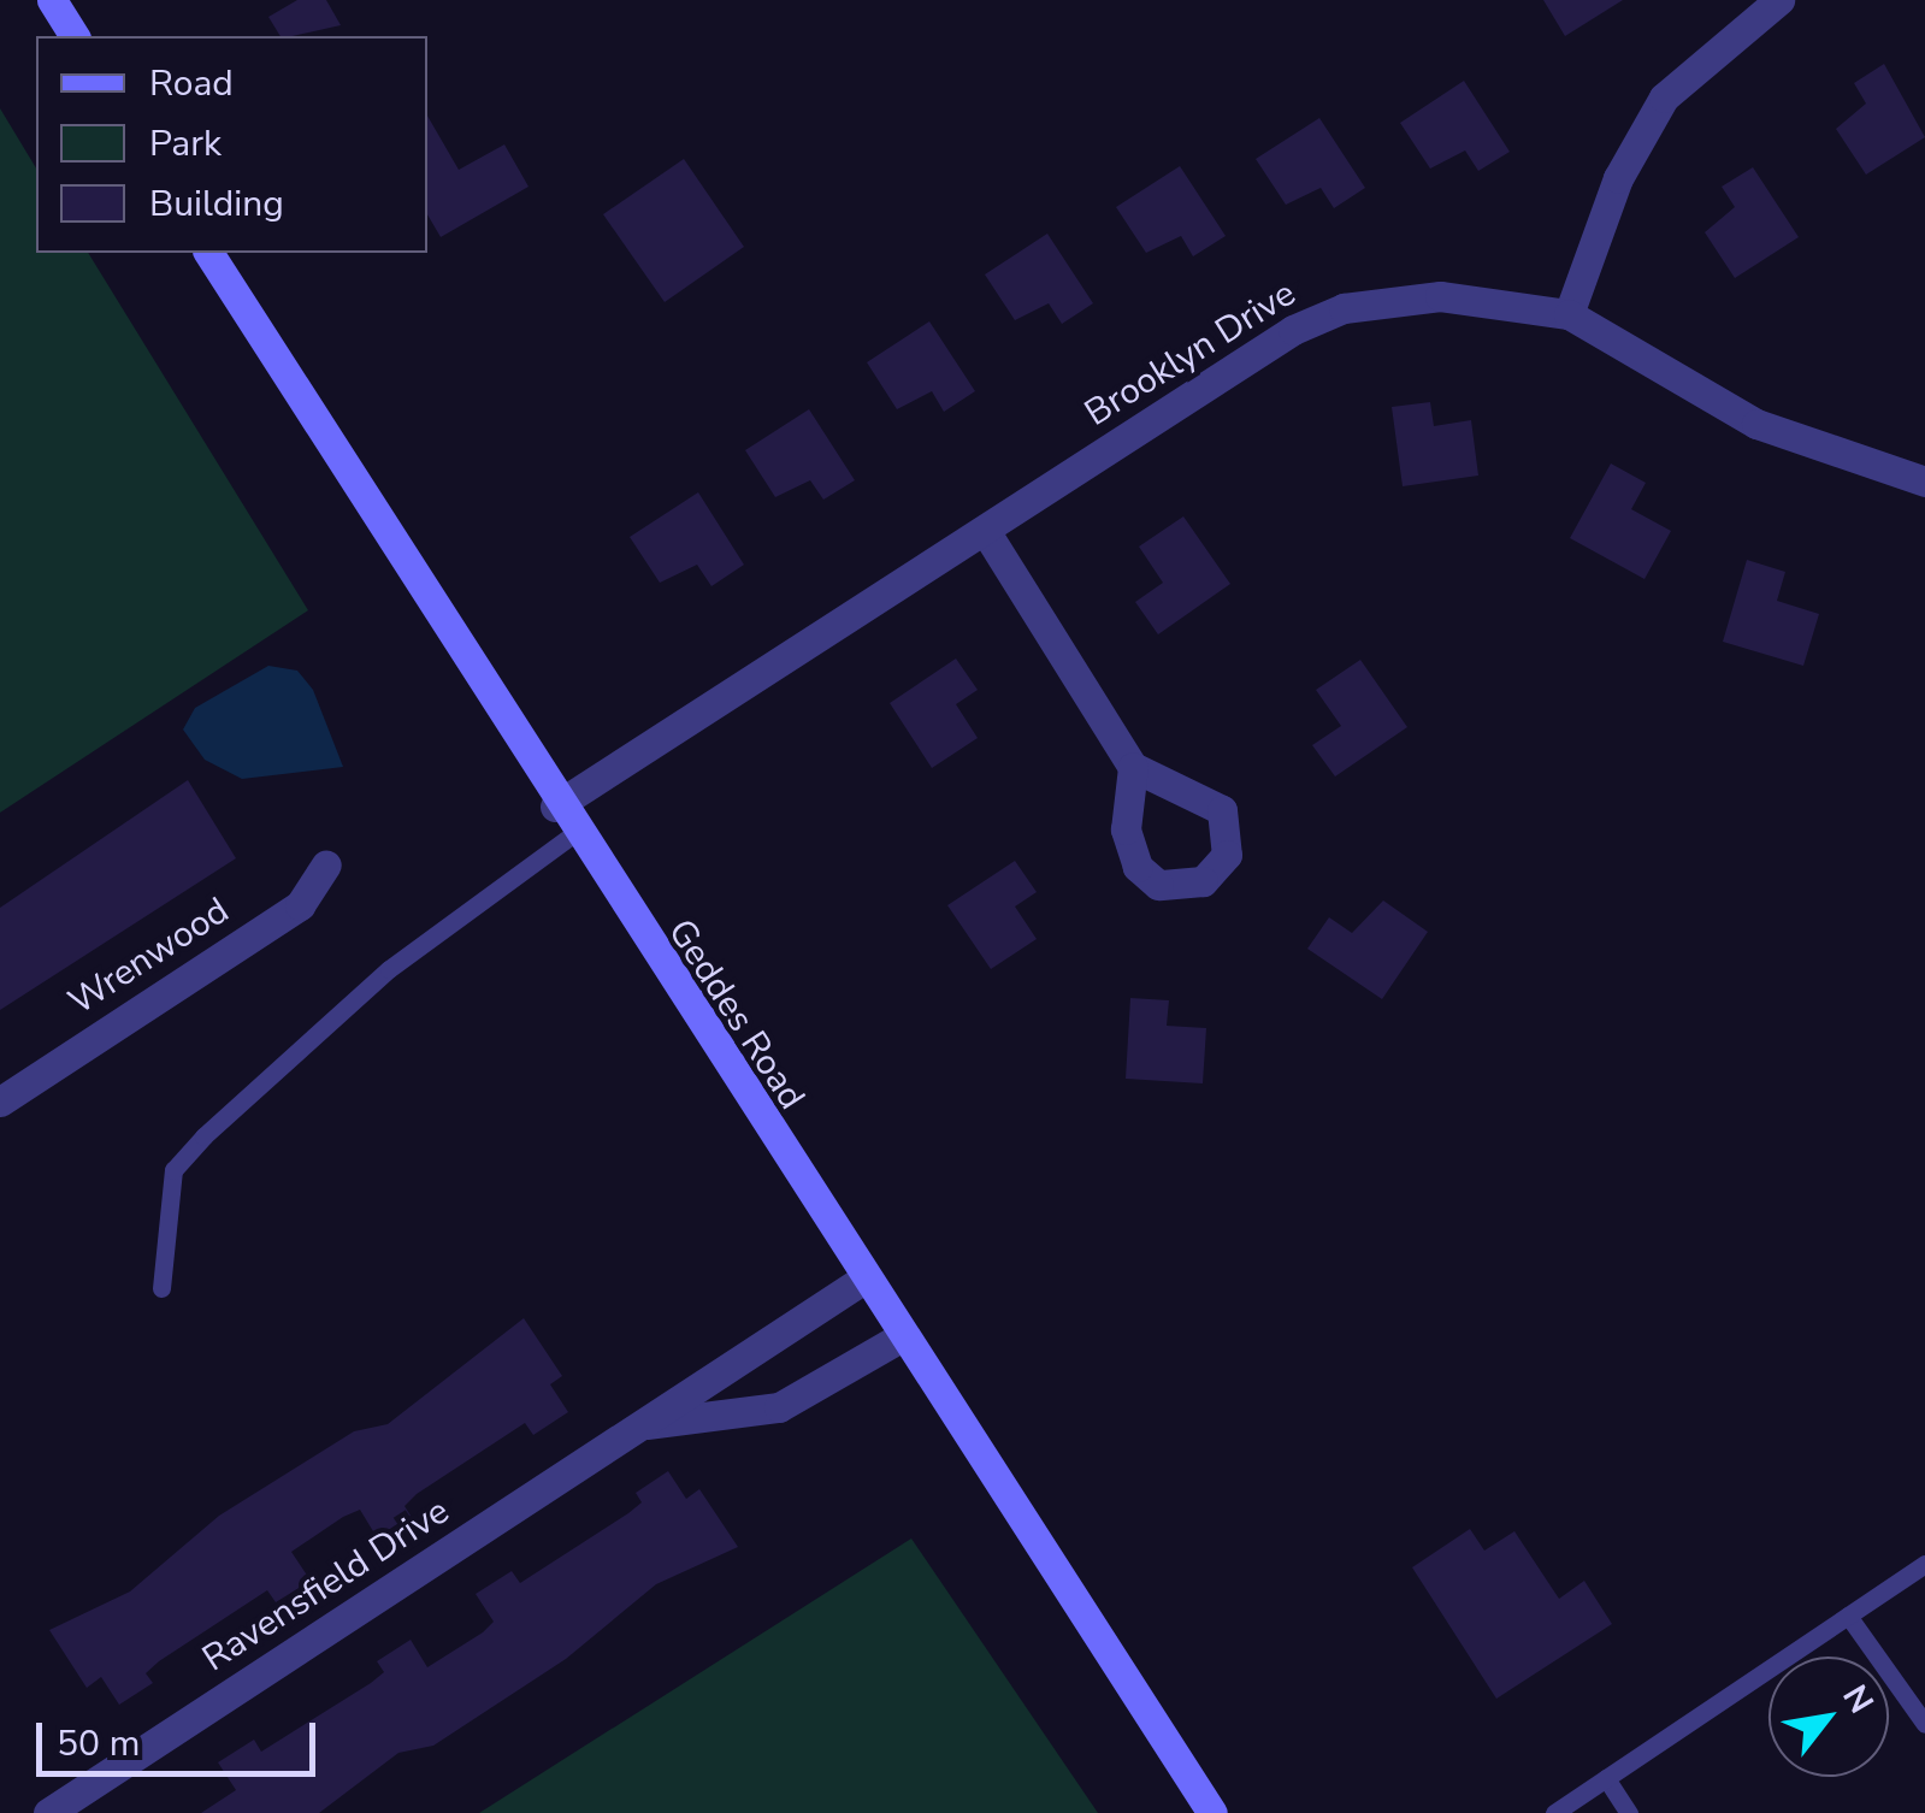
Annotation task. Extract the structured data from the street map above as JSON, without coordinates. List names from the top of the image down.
{
  "streets": {
    "main road": ["Geddes Road"],
    "street": ["Brooklyn Drive", "Wrenwood", "Ravensfield Drive"]
  },
  "crossings": [
    ["Brooklyn Drive", "Geddes Road"],
    ["Geddes Road", "Ravensfield Drive"]
  ],
  "legend": ["Road", "Park", "Building"],
  "scale_bar": "50 m",
  "north": "top right"
}
